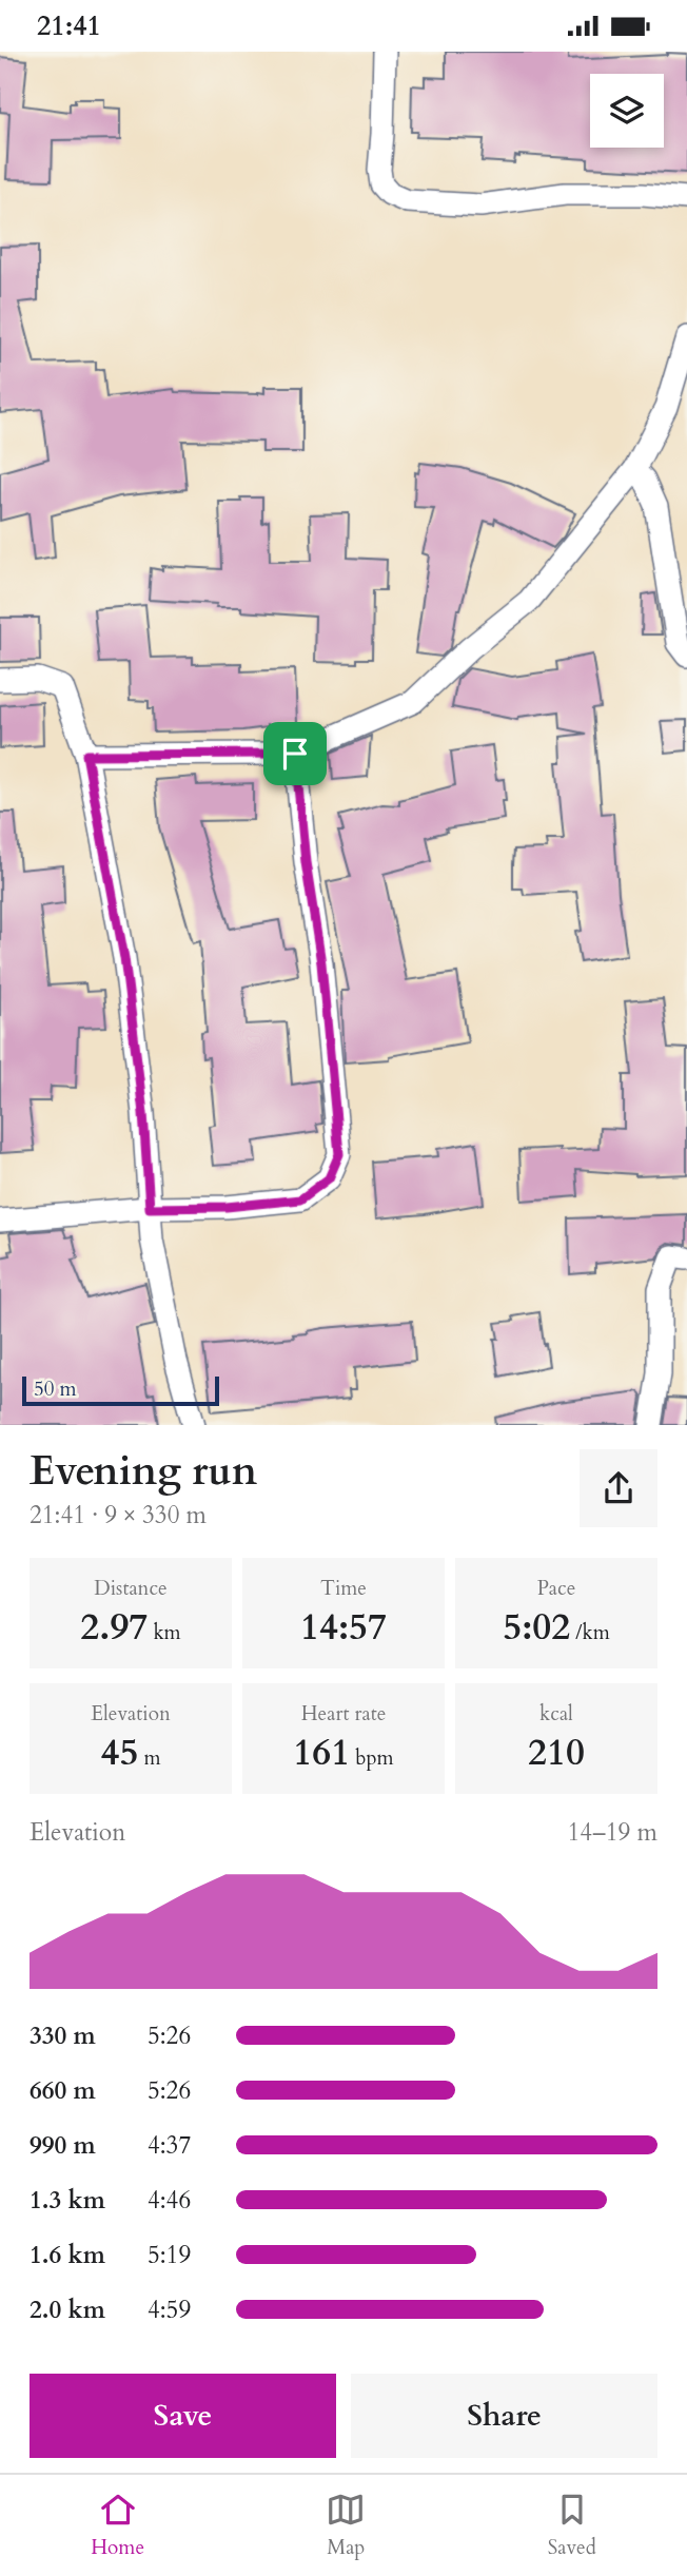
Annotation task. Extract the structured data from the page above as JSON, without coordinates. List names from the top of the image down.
{
  "scale_bar": "50 m",
  "page": {
    "status": "21:41",
    "scale": "50 m",
    "heading": ["Evening run", "21:41 · 9 × 330 m"],
    "stats": [
      ["Distance", "2.97 km"],
      ["Time", "14:57"],
      ["Pace", "5:02 /km"],
      ["Elevation", "45 m"],
      ["Heart rate", "161 bpm"],
      ["kcal", "210"]
    ],
    "chart": ["Elevation", "14–19 m"],
    "list": [
      {
        "name": "330 m",
        "note": "5:26"
      },
      {
        "name": "660 m",
        "note": "5:26"
      },
      {
        "name": "990 m",
        "note": "4:37"
      },
      {
        "name": "1.3 km",
        "note": "4:46"
      },
      {
        "name": "1.6 km",
        "note": "5:19"
      },
      {
        "name": "2.0 km",
        "note": "4:59"
      }
    ],
    "buttons": ["Save", "Share"],
    "tabs": ["Home", "Map", "Saved"]
  }
}
